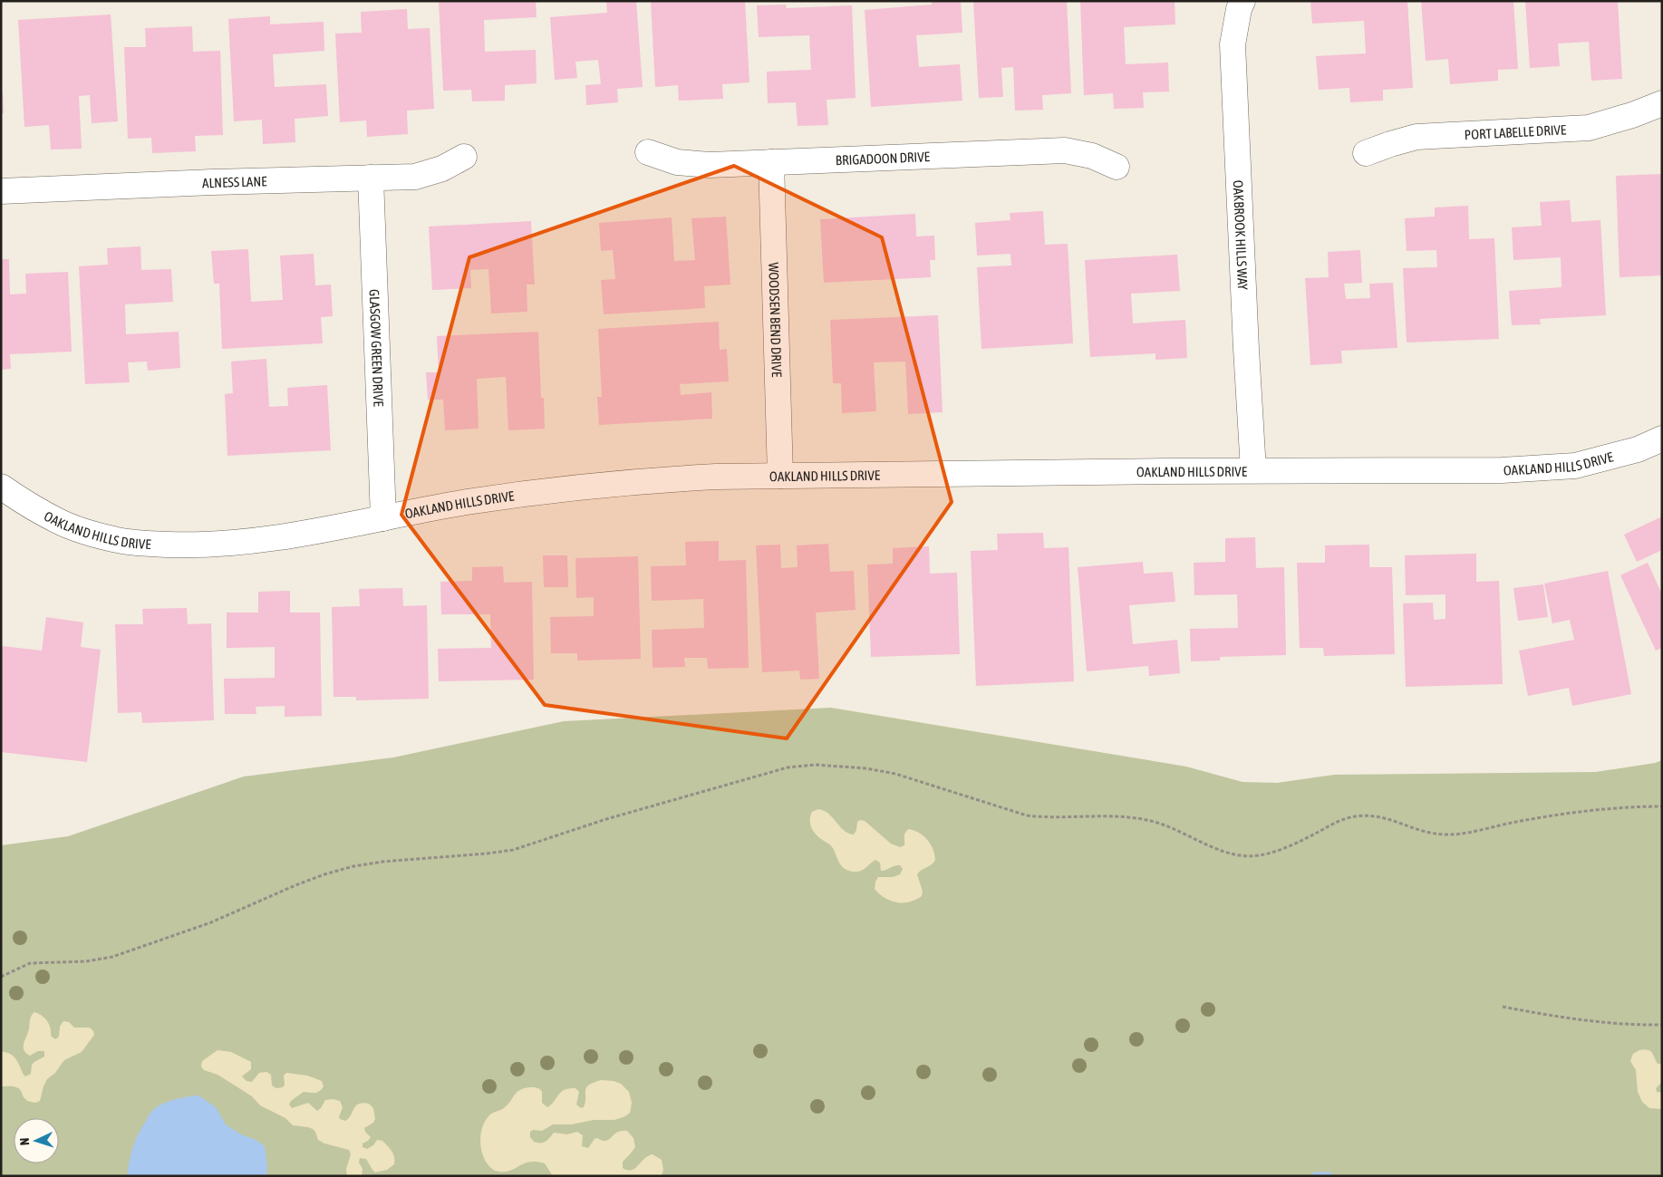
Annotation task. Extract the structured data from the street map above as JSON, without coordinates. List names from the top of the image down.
{
  "streets": {
    "street": [
      "PORT LABELLE DRIVE",
      "BRIGADOON DRIVE",
      "ALNESS LANE",
      "OAKBROOK HILLS WAY",
      "WOODSEN BEND DRIVE",
      "GLASGOW GREEN DRIVE",
      "OAKLAND HILLS DRIVE"
    ]
  },
  "crossings": [
    ["BRIGADOON DRIVE", "WOODSEN BEND DRIVE"],
    ["ALNESS LANE", "GLASGOW GREEN DRIVE"],
    ["OAKBROOK HILLS WAY", "OAKLAND HILLS DRIVE"],
    ["WOODSEN BEND DRIVE", "OAKLAND HILLS DRIVE"],
    ["GLASGOW GREEN DRIVE", "OAKLAND HILLS DRIVE"]
  ],
  "north": "left"
}
